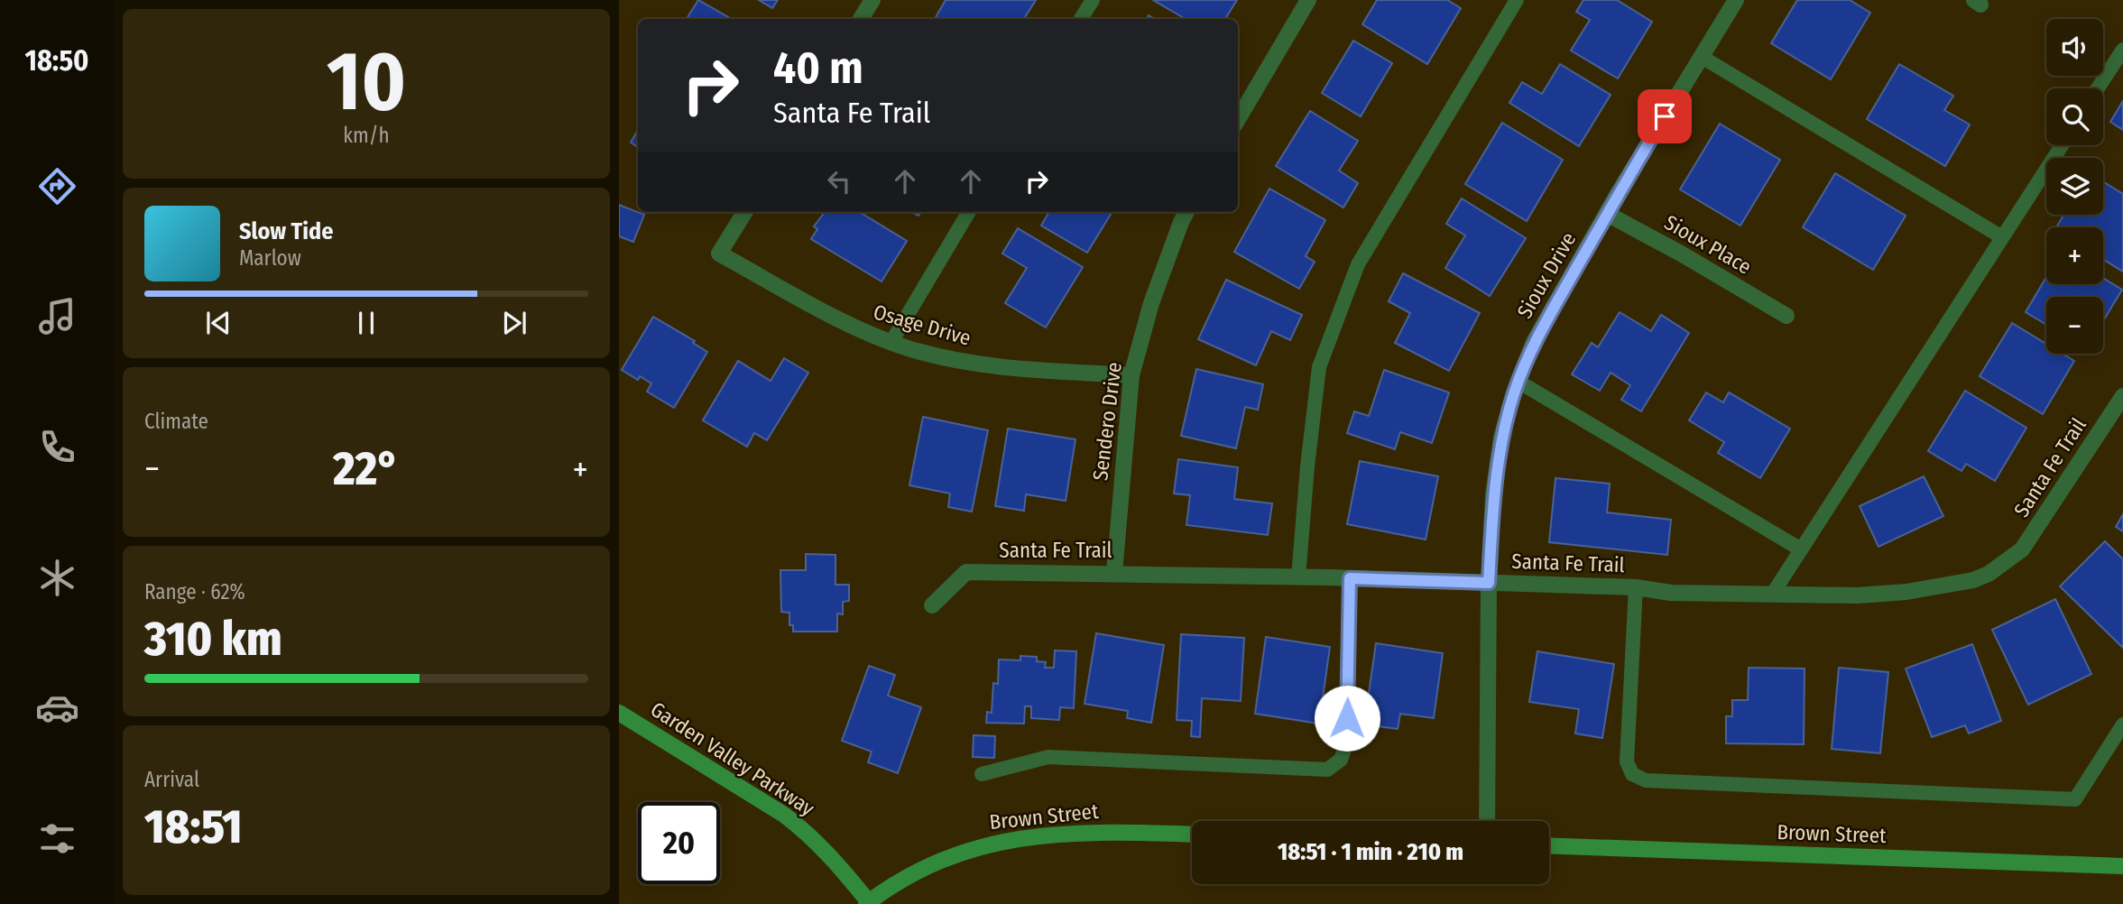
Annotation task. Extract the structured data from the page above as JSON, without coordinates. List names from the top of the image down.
{
  "streets": {
    "main road": ["Garden Valley Parkway", "Brown Street"],
    "street": [
      "Sioux Place",
      "Sioux Drive",
      "Osage Drive",
      "Sendero Drive",
      "Santa Fe Trail"
    ]
  },
  "crossings": [
    ["Sioux Place", "Sioux Drive"],
    ["Sioux Drive", "Santa Fe Trail"],
    ["Osage Drive", "Sendero Drive"],
    ["Sendero Drive", "Santa Fe Trail"],
    ["Garden Valley Parkway", "Brown Street"]
  ],
  "page": {
    "tabs": "18:50",
    "tile": [
      ["10", "km/h"],
      "Climate",
      ["Range · 62%", "310 km"],
      ["Arrival", "18:51"]
    ],
    "map_buttons": ["+", "−"],
    "turn": ["40 m", "Santa Fe Trail"],
    "song": ["Slow Tide", "Marlow"],
    "heat": ["−", "22°", "+"],
    "limit": "20",
    "trip": "18:51 · 1 min · 210 m"
  }
}
